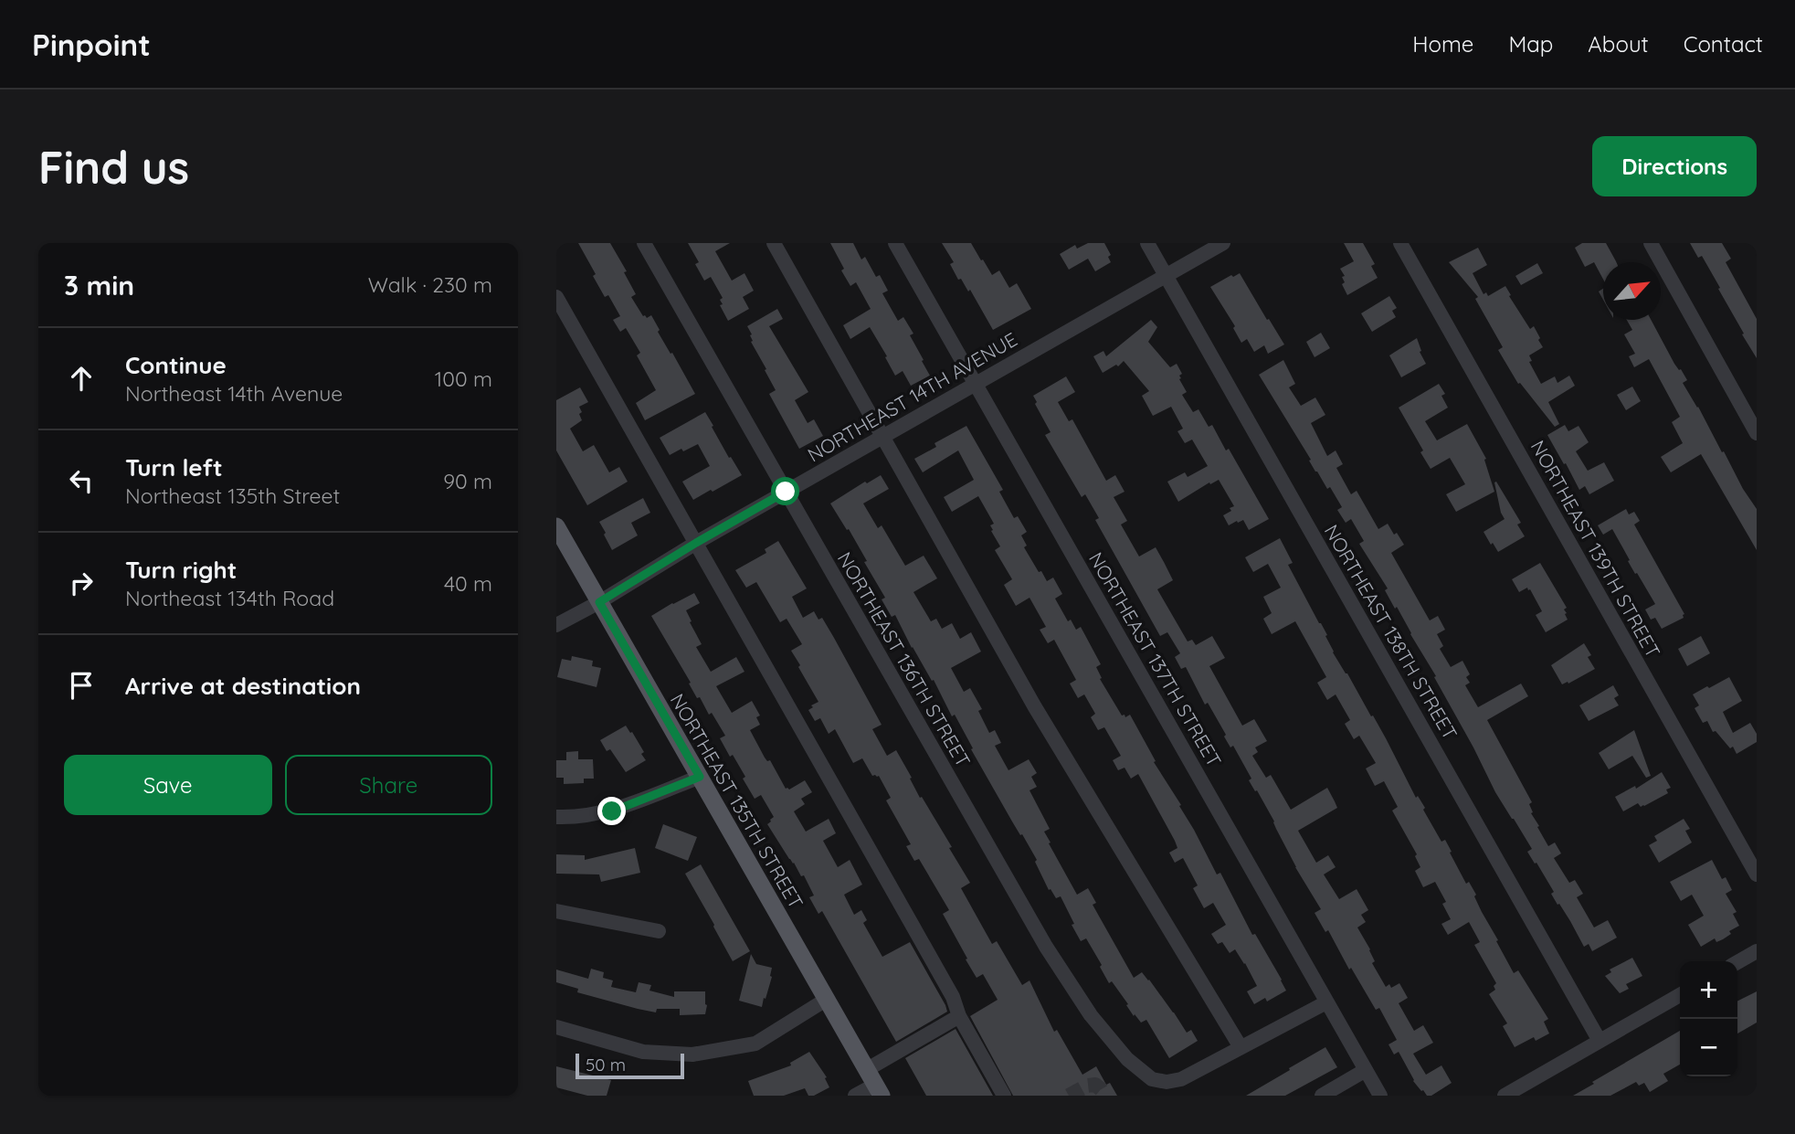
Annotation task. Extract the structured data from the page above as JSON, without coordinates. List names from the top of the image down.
{
  "streets": {
    "main road": ["NORTHEAST 135TH STREET"],
    "street": [
      "NORTHEAST 14TH AVENUE",
      "NORTHEAST 139TH STREET",
      "NORTHEAST 138TH STREET",
      "NORTHEAST 136TH STREET",
      "NORTHEAST 137TH STREET"
    ]
  },
  "crossings": [
    ["NORTHEAST 14TH AVENUE", "NORTHEAST 138TH STREET"],
    ["NORTHEAST 14TH AVENUE", "NORTHEAST 136TH STREET"],
    ["NORTHEAST 14TH AVENUE", "NORTHEAST 137TH STREET"],
    ["NORTHEAST 14TH AVENUE", "NORTHEAST 135TH STREET"]
  ],
  "scale_bar": "50 m",
  "north": "top right",
  "page": {
    "header": "Pinpoint",
    "nav": [
      "Home",
      "Map",
      "About",
      "Contact"
    ],
    "buttons": [
      "Directions",
      ["Save", "Share"]
    ],
    "title": "Find us",
    "heading": ["3 min", "Walk · 230 m"],
    "list": [
      ["Continue", "Northeast 14th Avenue", "100 m"],
      ["Turn left", "Northeast 135th Street", "90 m"],
      ["Turn right", "Northeast 134th Road", "40 m"],
      "Arrive at destination"
    ],
    "map_buttons": ["+", "−"],
    "scale": "50 m"
  }
}
